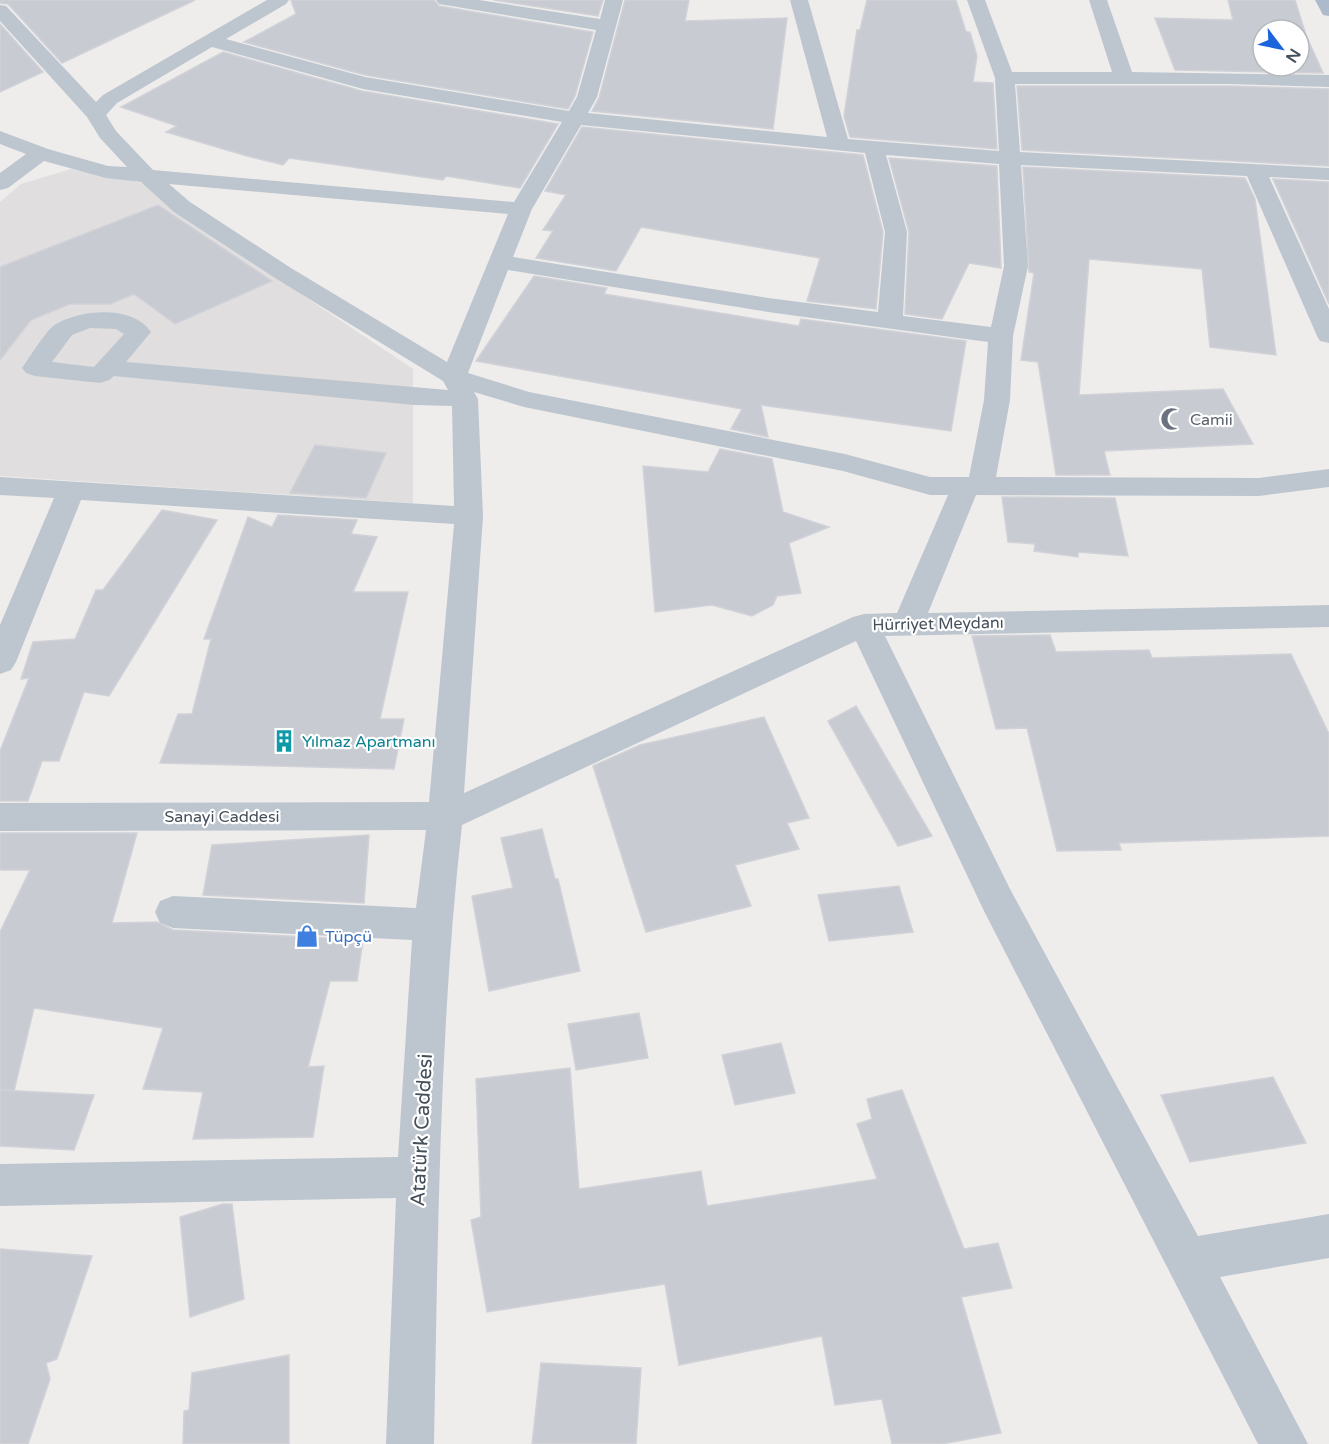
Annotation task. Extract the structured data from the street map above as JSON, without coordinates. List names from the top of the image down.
{
  "streets": {
    "street": ["Hürriyet Meydanı", "Sanayi Caddesi", "Atatürk Caddesi"]
  },
  "crossings": [
    ["Hürriyet Meydanı", "Sanayi Caddesi"],
    ["Hürriyet Meydanı", "Atatürk Caddesi"],
    ["Sanayi Caddesi", "Atatürk Caddesi"]
  ],
  "places": {
    "mosque": ["Camii"],
    "building": ["Yılmaz Apartmanı"],
    "shop": ["Tüpçü"]
  },
  "north": "bottom right"
}
